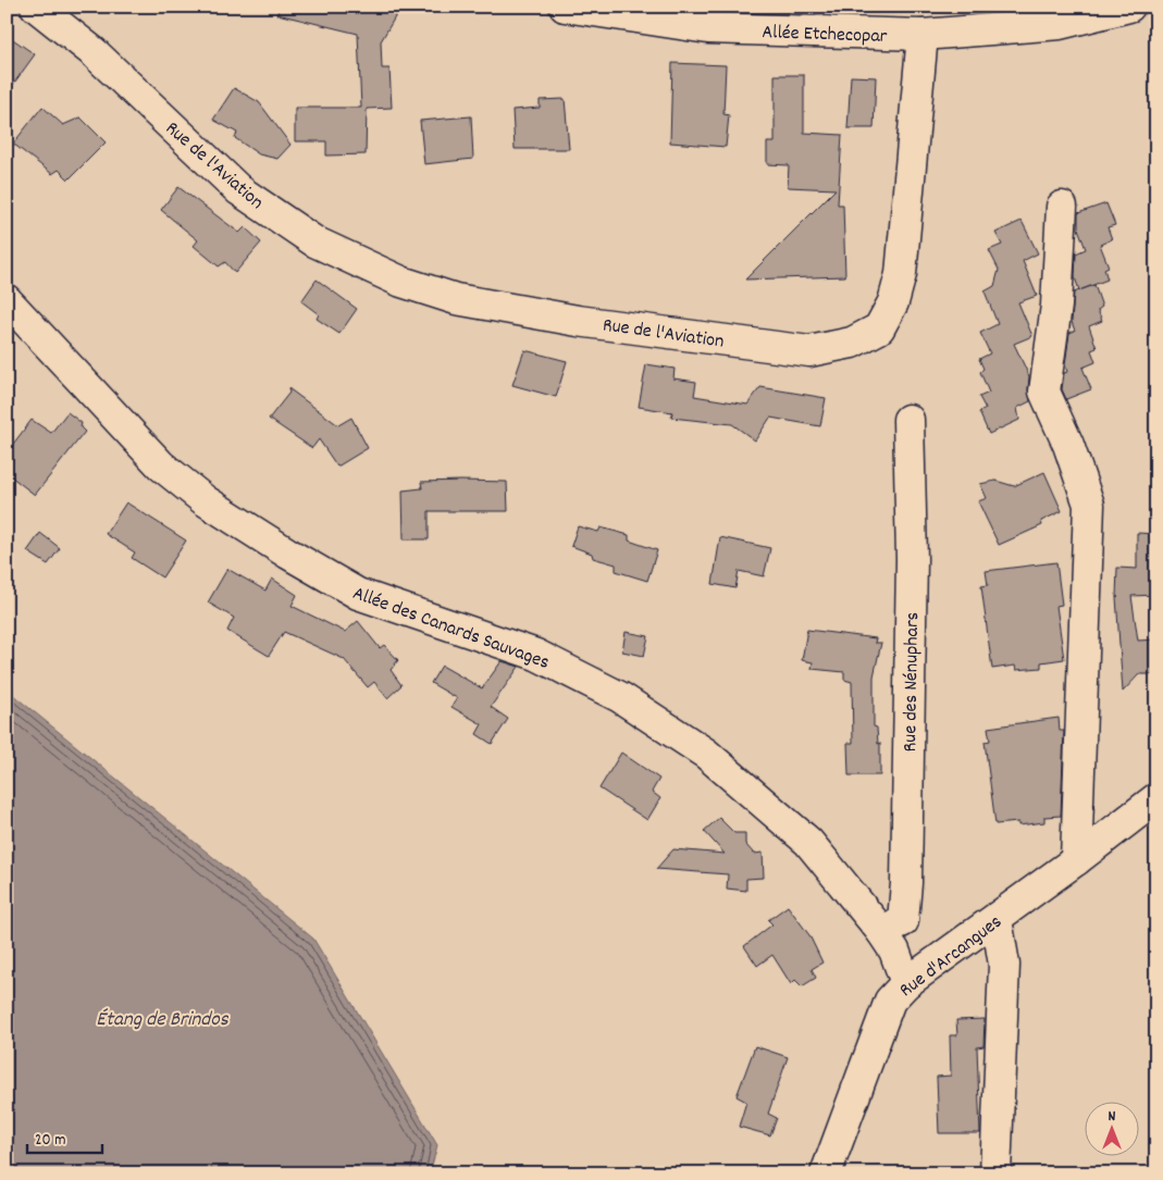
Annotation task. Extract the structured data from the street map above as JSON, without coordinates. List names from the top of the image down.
{
  "streets": {
    "street": [
      "Allée Etchecopar",
      "Rue de l'Aviation",
      "Allée des Canards Sauvages",
      "Rue des Nénuphars",
      "Rue d'Arcangues"
    ]
  },
  "crossings": [
    ["Allée Etchecopar", "Rue de l'Aviation"],
    ["Allée des Canards Sauvages", "Rue des Nénuphars"],
    ["Allée des Canards Sauvages", "Rue d'Arcangues"]
  ],
  "water": ["Étang de Brindos"],
  "scale_bar": "20 m",
  "north": "top"
}
